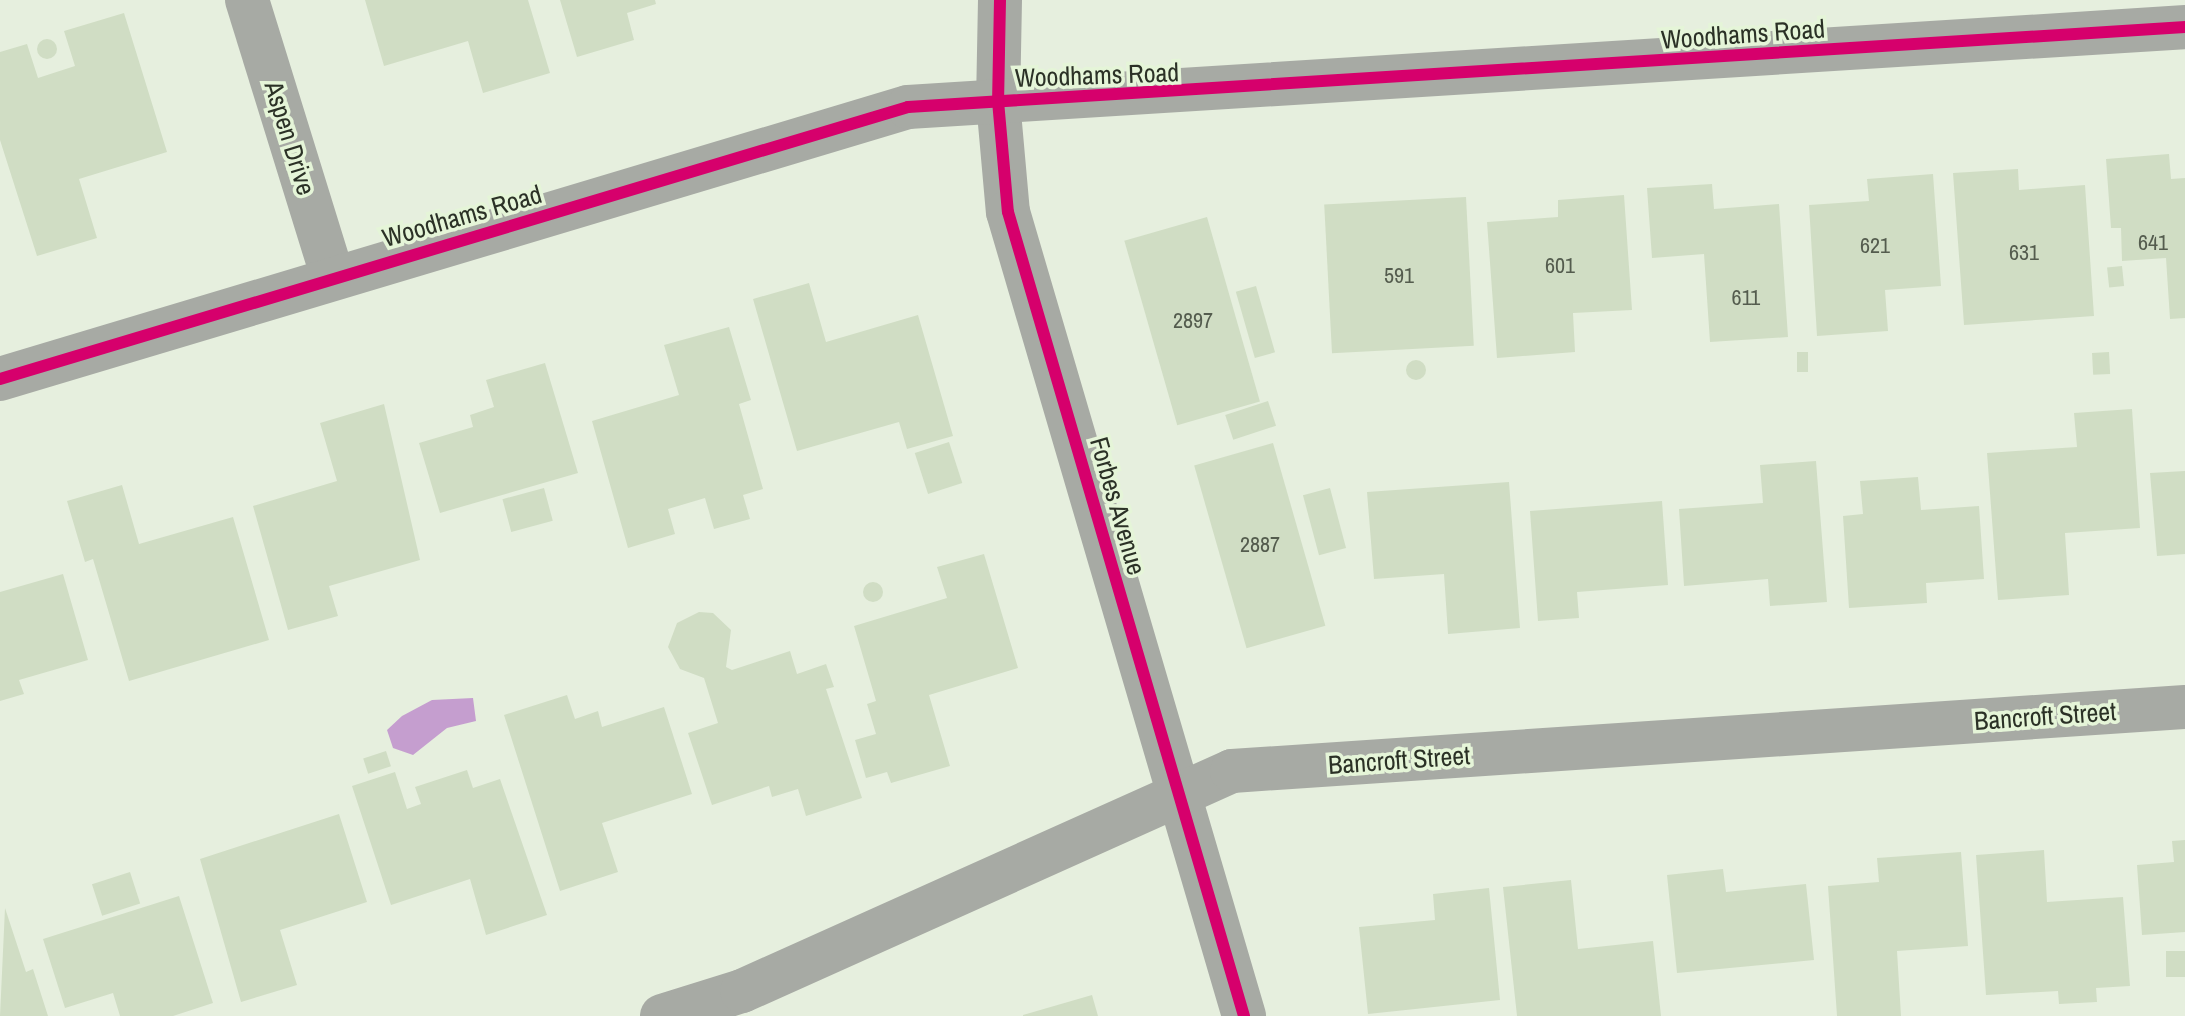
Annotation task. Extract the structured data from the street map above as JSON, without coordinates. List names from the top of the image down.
{
  "streets": {
    "street": [
      "Woodhams Road",
      "Aspen Drive",
      "Forbes Avenue",
      "Bancroft Street"
    ]
  },
  "crossings": [
    ["Woodhams Road", "Aspen Drive"],
    ["Woodhams Road", "Forbes Avenue"],
    ["Forbes Avenue", "Bancroft Street"]
  ],
  "house_numbers": [
    "641",
    "621",
    "631",
    "601",
    "591",
    "611",
    "2897",
    "2887"
  ]
}
